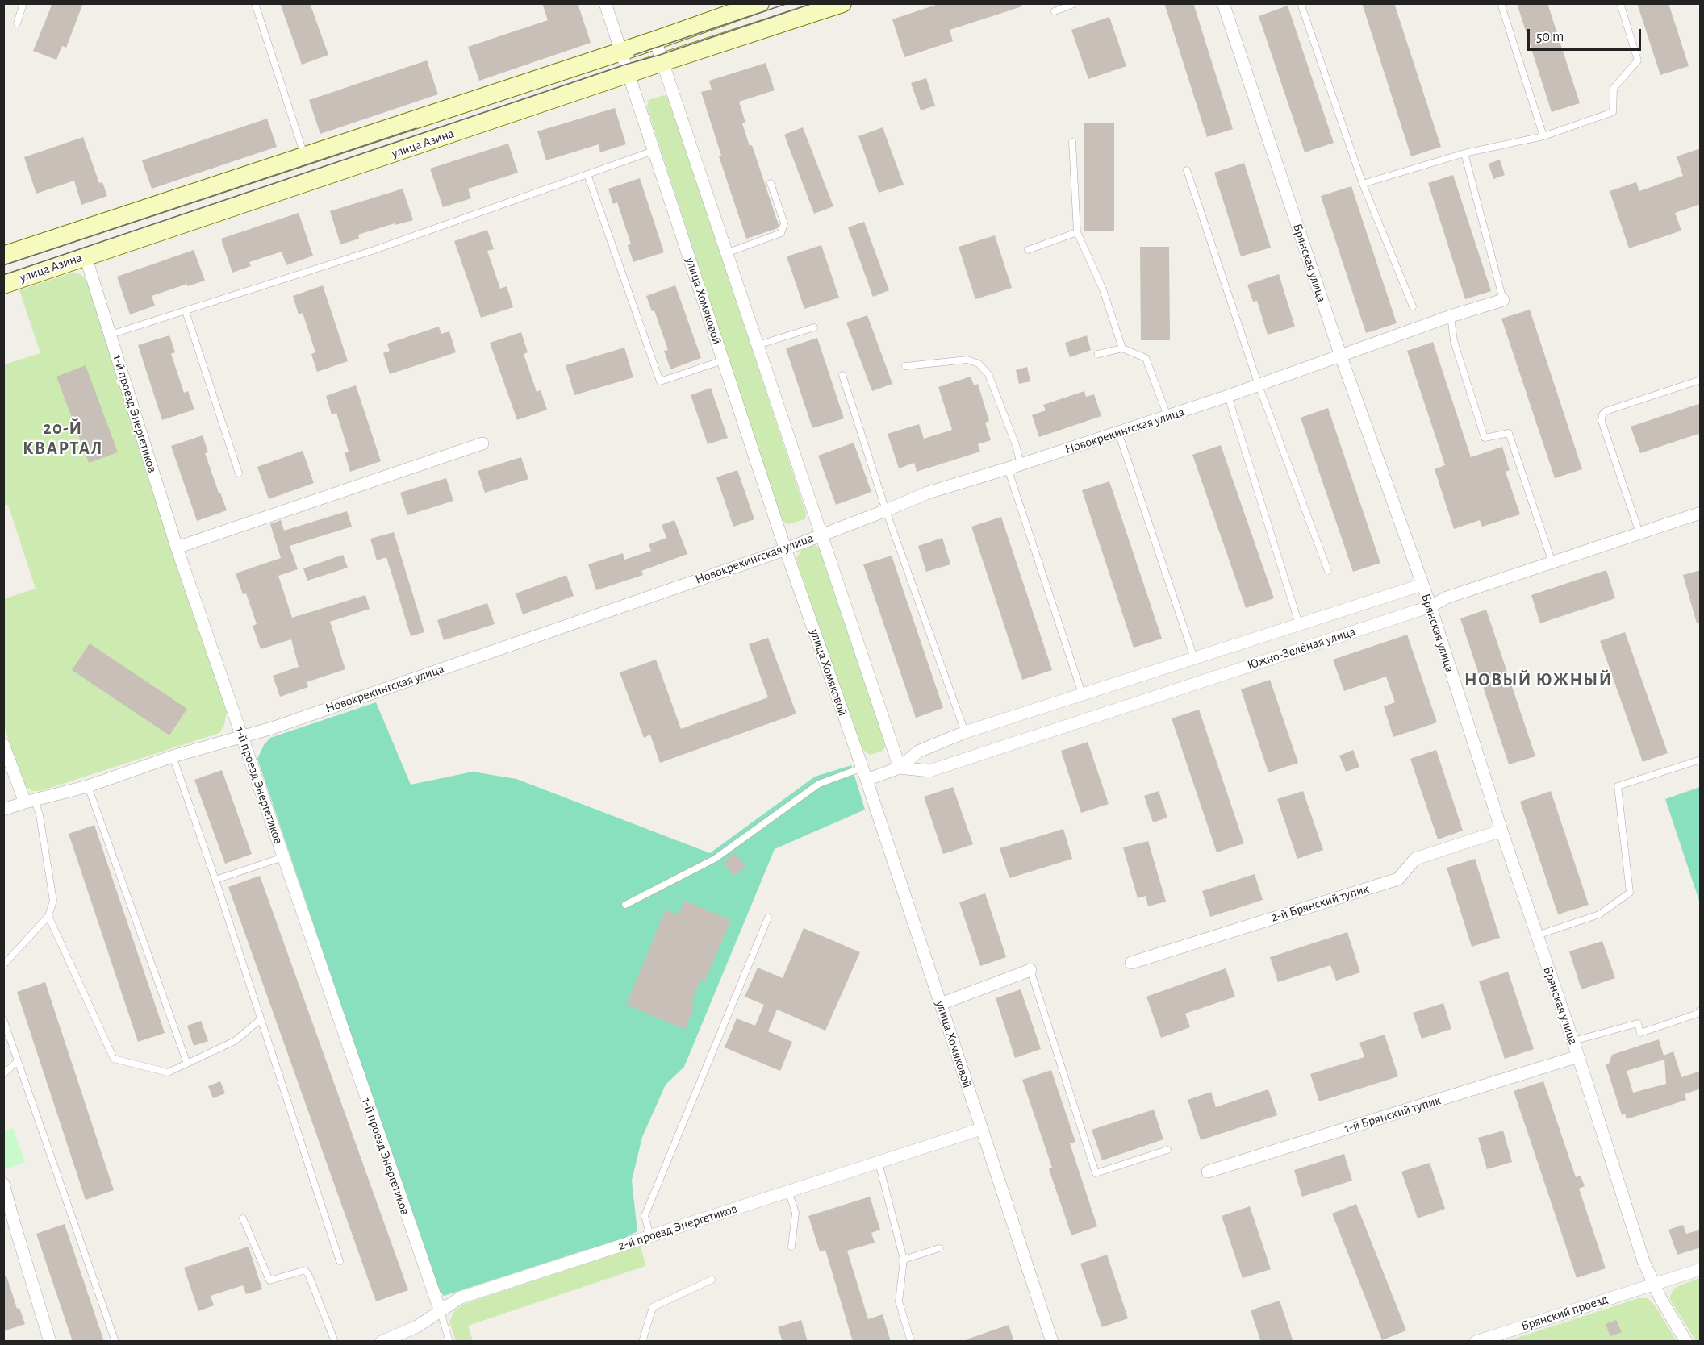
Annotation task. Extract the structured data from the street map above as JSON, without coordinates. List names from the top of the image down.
{
  "streets": {
    "main road": ["улица Азина"],
    "street": [
      "Брянская улица",
      "улица Хомяковой",
      "1-й проезд Энергетиков",
      "Новокрекингская улица",
      "Южно-Зелёная улица",
      "2-й Брянский тупик",
      "1-й Брянский тупик",
      "2-й проезд Энергетиков",
      "Брянский проезд"
    ]
  },
  "crossings": [
    ["улица Азина", "улица Хомяковой"],
    ["улица Азина", "1-й проезд Энергетиков"],
    ["Брянская улица", "Новокрекингская улица"],
    ["Брянская улица", "Южно-Зелёная улица"],
    ["Брянская улица", "2-й Брянский тупик"],
    ["Брянская улица", "1-й Брянский тупик"],
    ["Брянская улица", "Брянский проезд"],
    ["улица Хомяковой", "Новокрекингская улица"],
    ["улица Хомяковой", "Южно-Зелёная улица"],
    ["улица Хомяковой", "2-й проезд Энергетиков"],
    ["1-й проезд Энергетиков", "Новокрекингская улица"],
    ["1-й проезд Энергетиков", "2-й проезд Энергетиков"]
  ],
  "districts": ["20-Й КВАРТАЛ", "НОВЫЙ ЮЖНЫЙ"],
  "scale_bar": "50 m"
}
